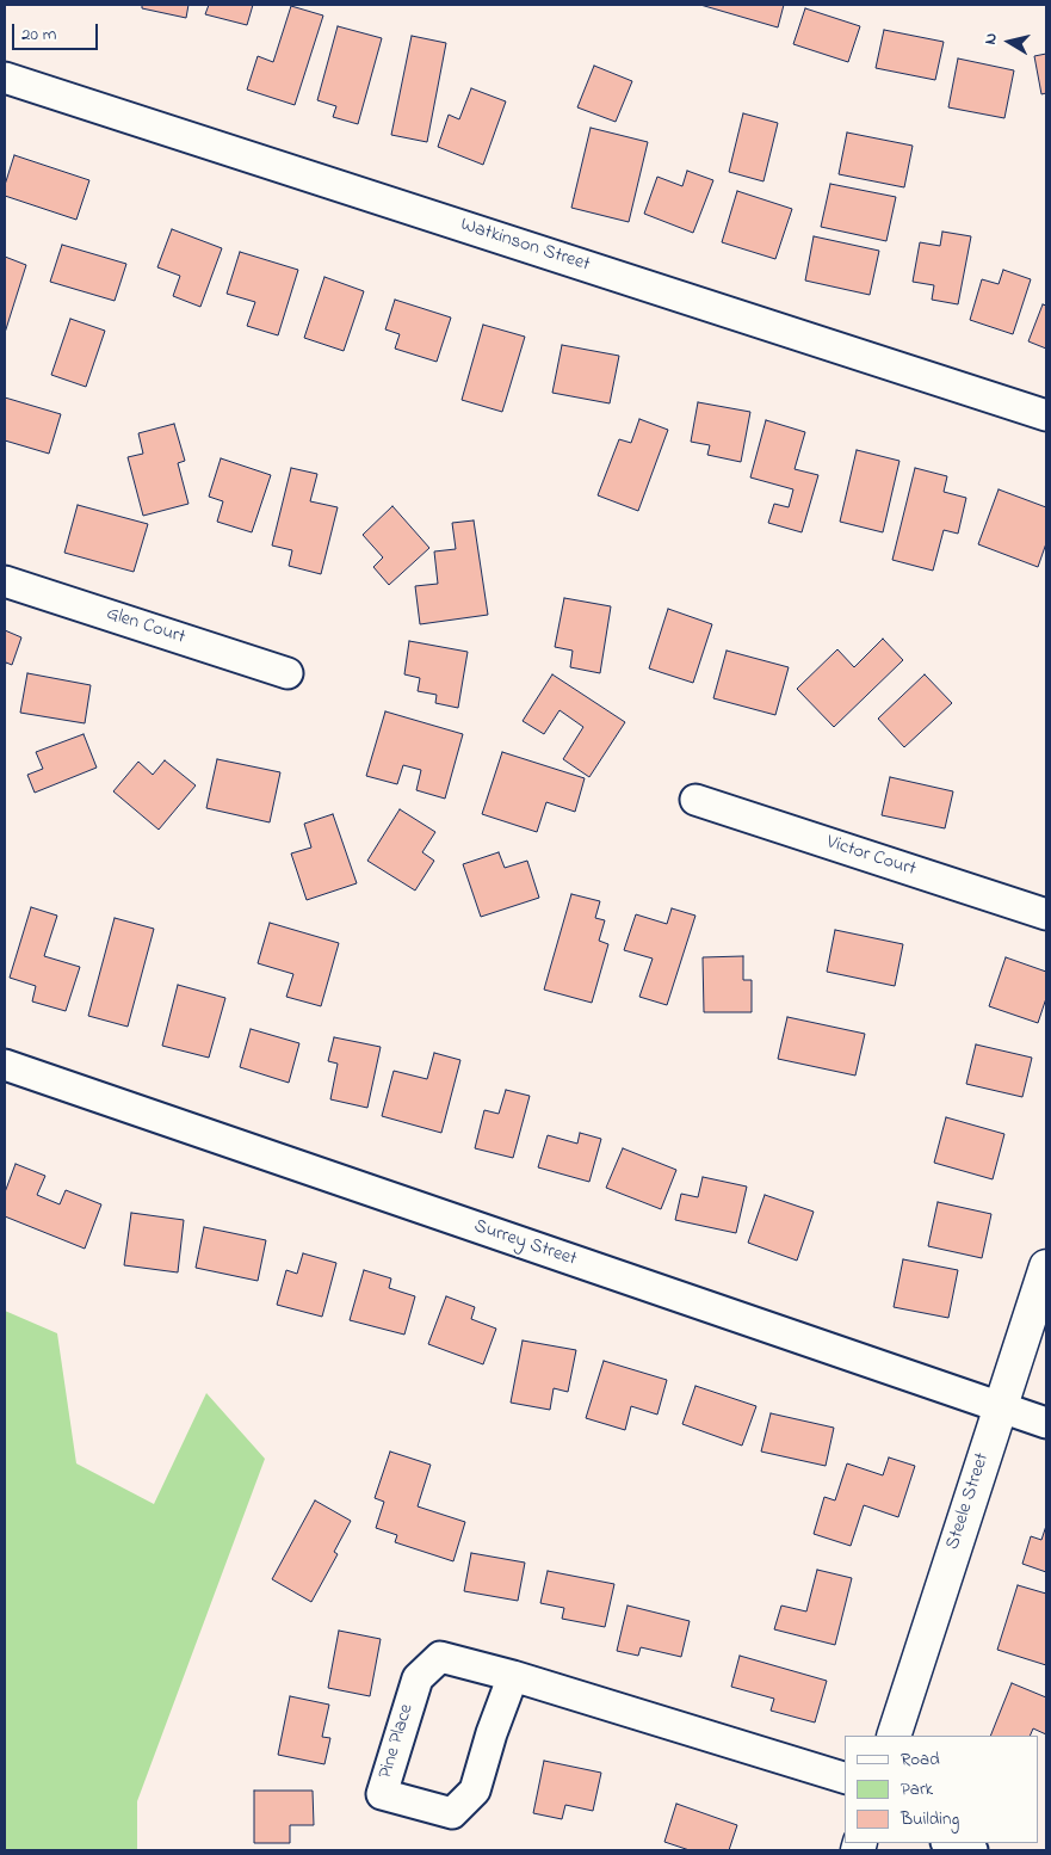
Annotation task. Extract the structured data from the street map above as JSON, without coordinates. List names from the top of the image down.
{
  "streets": {
    "street": [
      "Watkinson Street",
      "Glen Court",
      "Victor Court",
      "Surrey Street",
      "Steele Street",
      "Pine Place"
    ]
  },
  "crossings": [
    ["Surrey Street", "Steele Street"]
  ],
  "legend": ["Road", "Park", "Building"],
  "scale_bar": "20 m",
  "north": "left"
}
